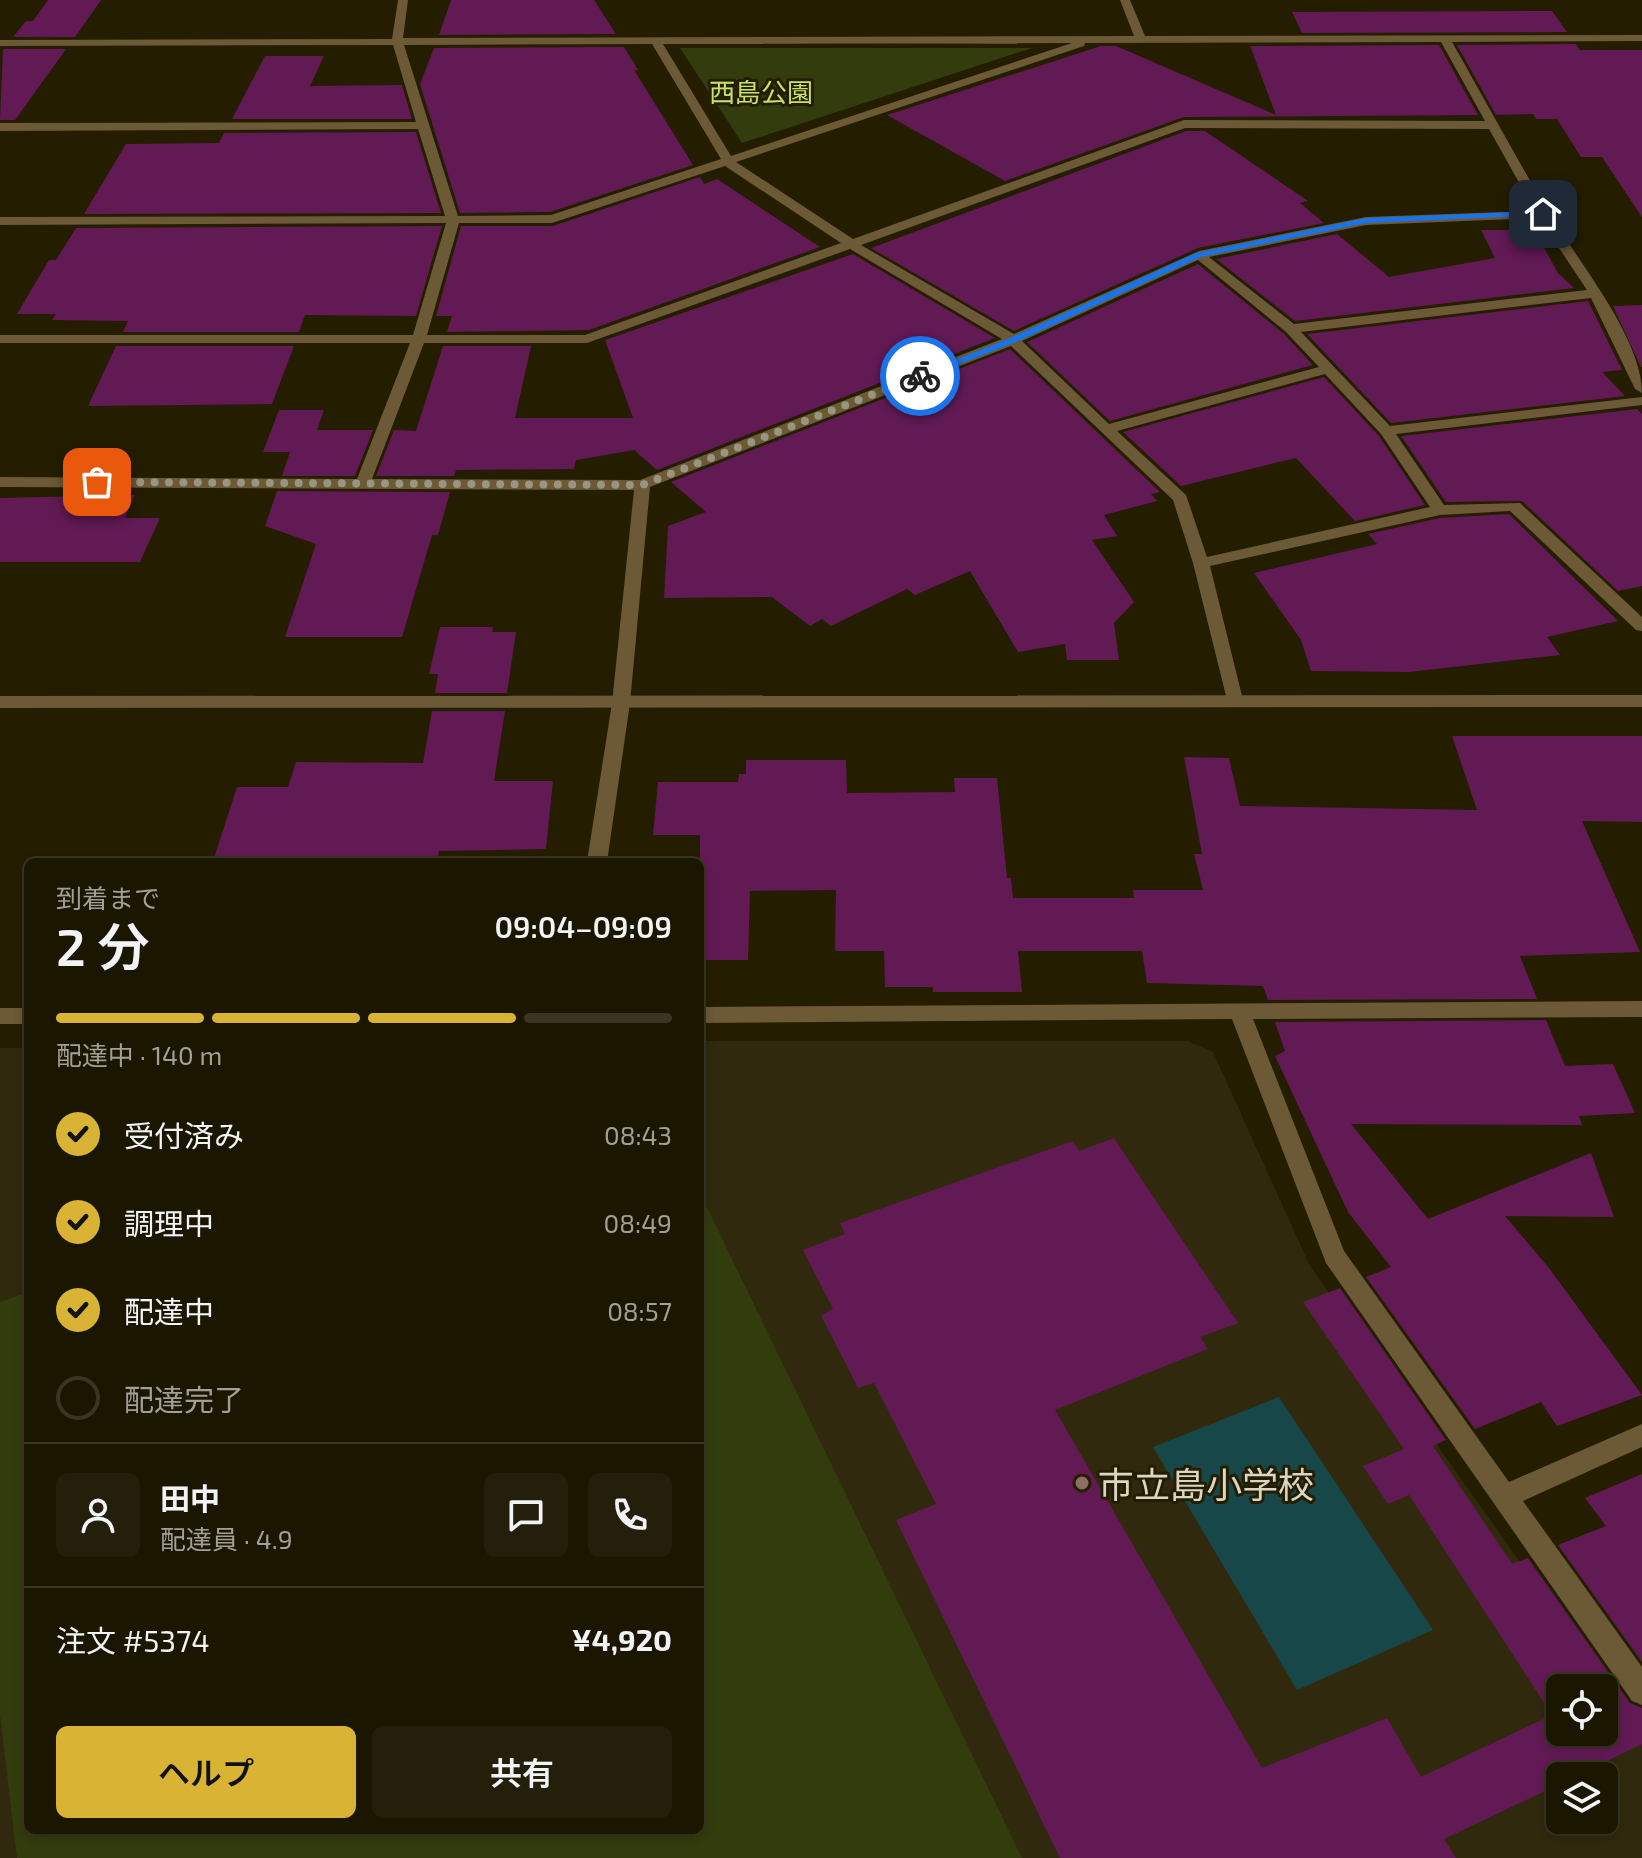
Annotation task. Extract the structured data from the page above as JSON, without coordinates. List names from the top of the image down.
{
  "parks": ["西島公園"],
  "places": ["市立島小学校"],
  "page": {
    "heading": ["2 分", "到着まで", "09:04–09:09"],
    "panel": [
      "田中",
      "配達員 · 4.9",
      "注文 #5374",
      "¥4,920"
    ],
    "bar": "配達中 · 140 m",
    "list": [
      ["受付済み", "08:43"],
      ["調理中", "08:49"],
      ["配達中", "08:57"],
      "配達完了"
    ],
    "buttons": ["ヘルプ", "共有"]
  }
}
